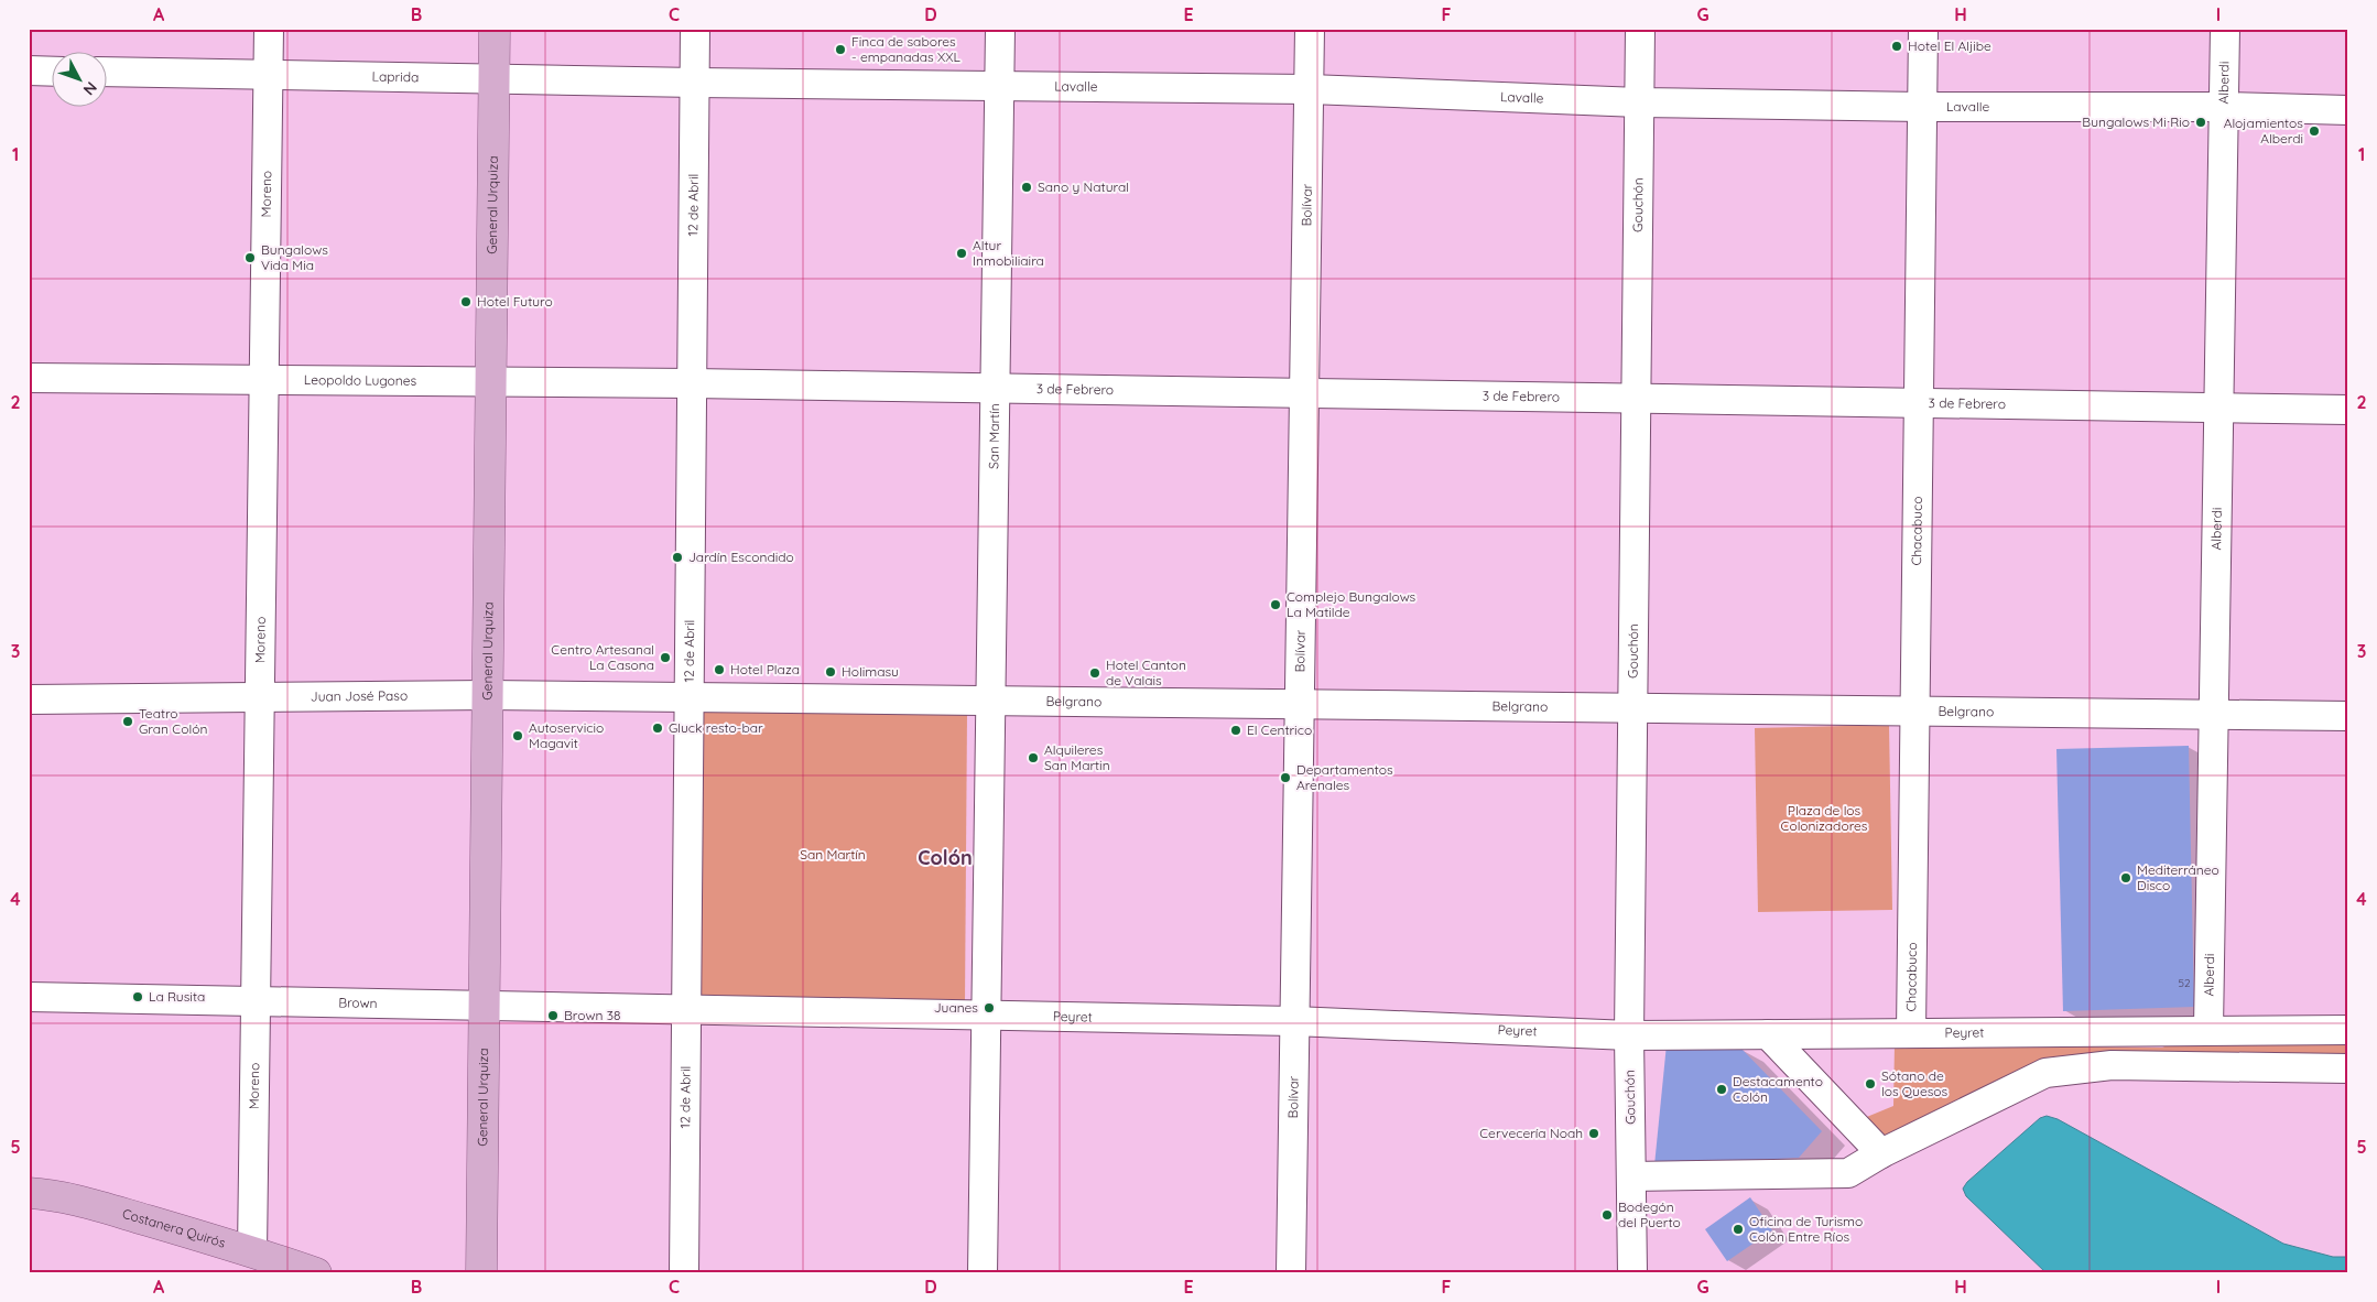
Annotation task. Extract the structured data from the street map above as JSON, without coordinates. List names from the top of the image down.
{
  "streets": {
    "main road": ["General Urquiza", "Costanera Quirós"],
    "street": [
      "Laprida",
      "Alberdi",
      "Lavalle",
      "Moreno",
      "12 de Abril",
      "Bolívar",
      "Gouchón",
      "Leopoldo Lugones",
      "3 de Febrero",
      "San Martín",
      "Chacabuco",
      "Juan José Paso",
      "Belgrano",
      "Brown",
      "Peyret"
    ]
  },
  "crossings": [
    ["Laprida", "Lavalle"],
    ["Laprida", "Moreno"],
    ["Laprida", "General Urquiza"],
    ["Laprida", "12 de Abril"],
    ["Alberdi", "Lavalle"],
    ["Alberdi", "3 de Febrero"],
    ["Alberdi", "Belgrano"],
    ["Alberdi", "Peyret"],
    ["Lavalle", "12 de Abril"],
    ["Lavalle", "Bolívar"],
    ["Lavalle", "Gouchón"],
    ["Lavalle", "San Martín"],
    ["Lavalle", "Chacabuco"],
    ["Moreno", "Leopoldo Lugones"],
    ["Moreno", "Juan José Paso"],
    ["Moreno", "Brown"],
    ["Moreno", "Costanera Quirós"],
    ["General Urquiza", "Leopoldo Lugones"],
    ["General Urquiza", "Juan José Paso"],
    ["General Urquiza", "Brown"],
    ["12 de Abril", "Leopoldo Lugones"],
    ["12 de Abril", "3 de Febrero"],
    ["12 de Abril", "Juan José Paso"],
    ["12 de Abril", "Belgrano"],
    ["12 de Abril", "Brown"],
    ["12 de Abril", "Peyret"],
    ["Bolívar", "3 de Febrero"],
    ["Bolívar", "Belgrano"],
    ["Bolívar", "Peyret"],
    ["Gouchón", "3 de Febrero"],
    ["Gouchón", "Belgrano"],
    ["Gouchón", "Peyret"],
    ["Leopoldo Lugones", "3 de Febrero"],
    ["3 de Febrero", "San Martín"],
    ["3 de Febrero", "Chacabuco"],
    ["San Martín", "Belgrano"],
    ["San Martín", "Peyret"],
    ["Chacabuco", "Belgrano"],
    ["Chacabuco", "Peyret"],
    ["Juan José Paso", "Belgrano"],
    ["Brown", "Peyret"]
  ],
  "districts": ["Colón"],
  "parks": ["Plaza de los Colonizadores", "San Martín"],
  "places": [
    "Hotel El Aljibe",
    "Finca de sabores - empanadas XXL",
    "Bungalows Mi Rio",
    "Alojamientos Alberdi",
    "Sano y Natural",
    "Altur Inmobiliaira",
    "Bungalows Vida Mia",
    "Hotel Futuro",
    "Jardín Escondido",
    "Complejo Bungalows La Matilde",
    "Centro Artesanal La Casona",
    "Hotel Plaza",
    "Holimasu",
    "Hotel Canton de Valais",
    "Teatro Gran Colón",
    "Gluck resto-bar",
    "El Centrico",
    "Autoservicio Magavit",
    "Alquileres San Martin",
    "Departamentos Arenales",
    "Mediterráneo Disco",
    "La Rusita",
    "Juanes",
    "Brown 38",
    "Sótano de los Quesos",
    "Destacamento Colón",
    "Cervecería Noah",
    "Bodegón del Puerto",
    "Oficina de Turismo Colón Entre Ríos"
  ],
  "house_numbers": ["52"],
  "north": "bottom right",
  "grid": {
    "columns": [
      "A",
      "B",
      "C",
      "D",
      "E",
      "F",
      "G",
      "H",
      "I"
    ],
    "rows": [
      "1",
      "2",
      "3",
      "4",
      "5"
    ]
  }
}
